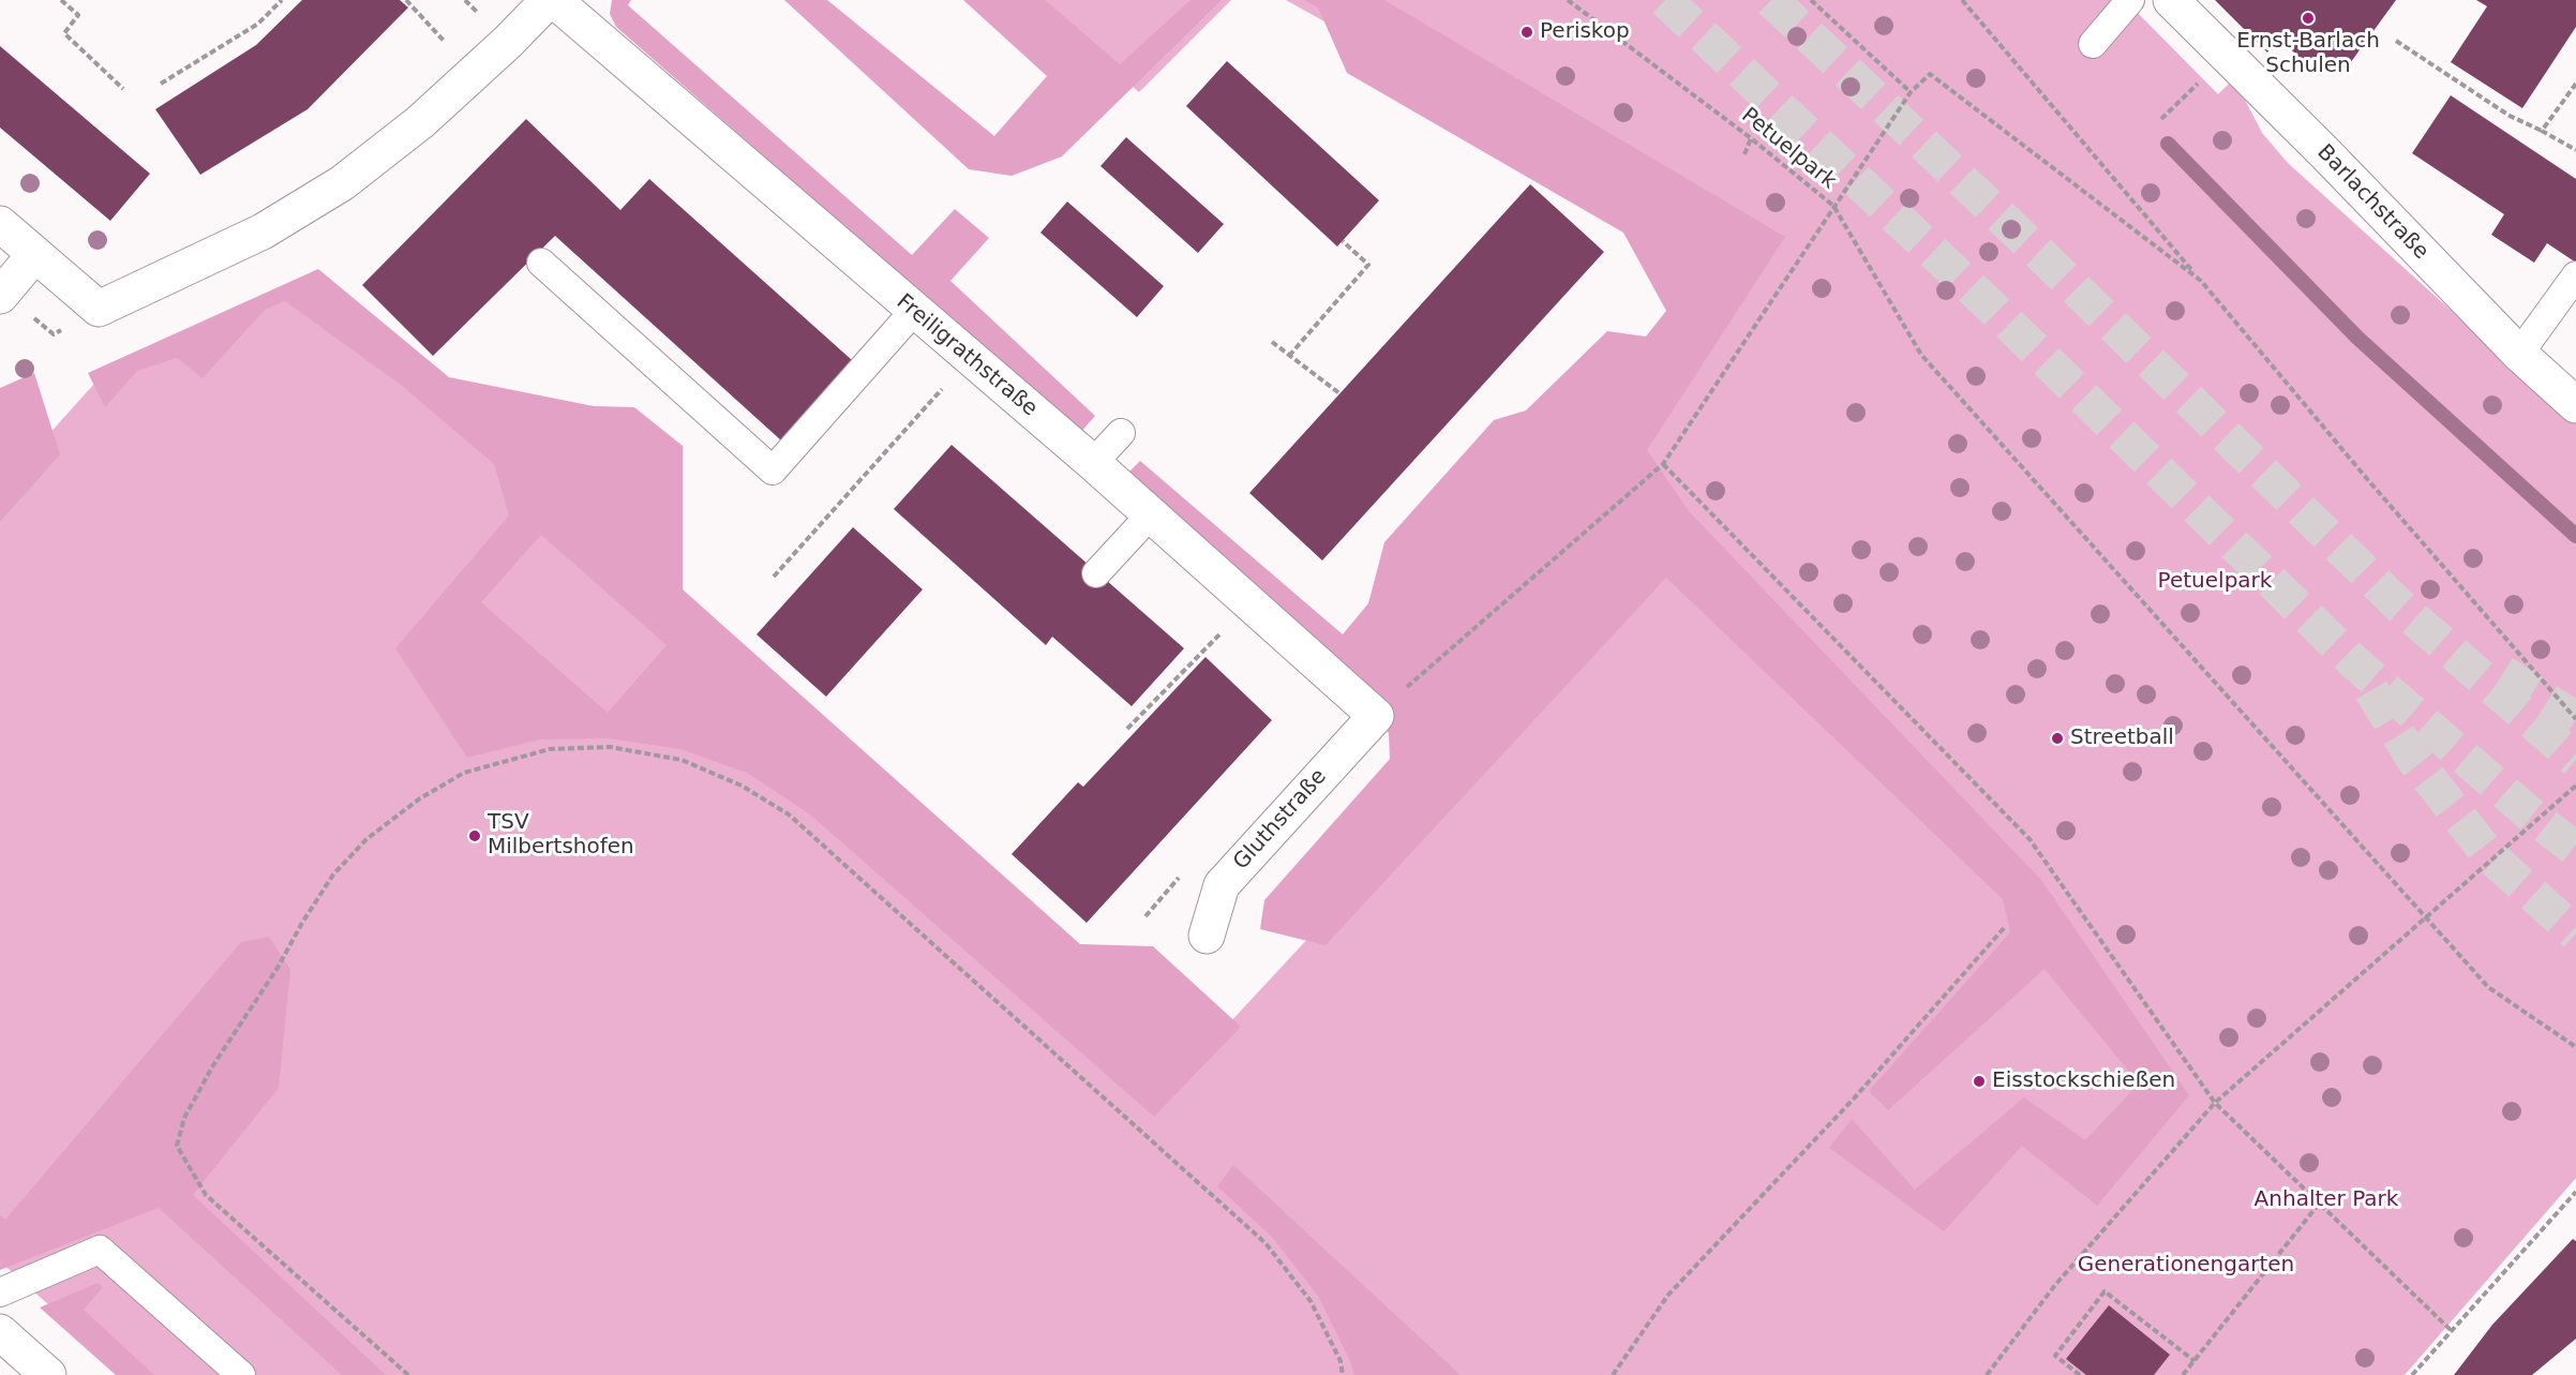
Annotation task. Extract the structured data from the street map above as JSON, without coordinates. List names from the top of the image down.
{
  "streets": {
    "street": ["Barlachstraße", "Freiligrathstraße", "Gluthstraße"],
    "path": ["Petuelpark"]
  },
  "crossings": [
    ["Freiligrathstraße", "Gluthstraße"]
  ],
  "parks": ["Petuelpark", "Anhalter Park", "Generationengarten"],
  "places": [
    "Ernst-Barlach Schulen",
    "Periskop",
    "Streetball",
    "TSV Milbertshofen",
    "Eisstockschießen"
  ]
}
